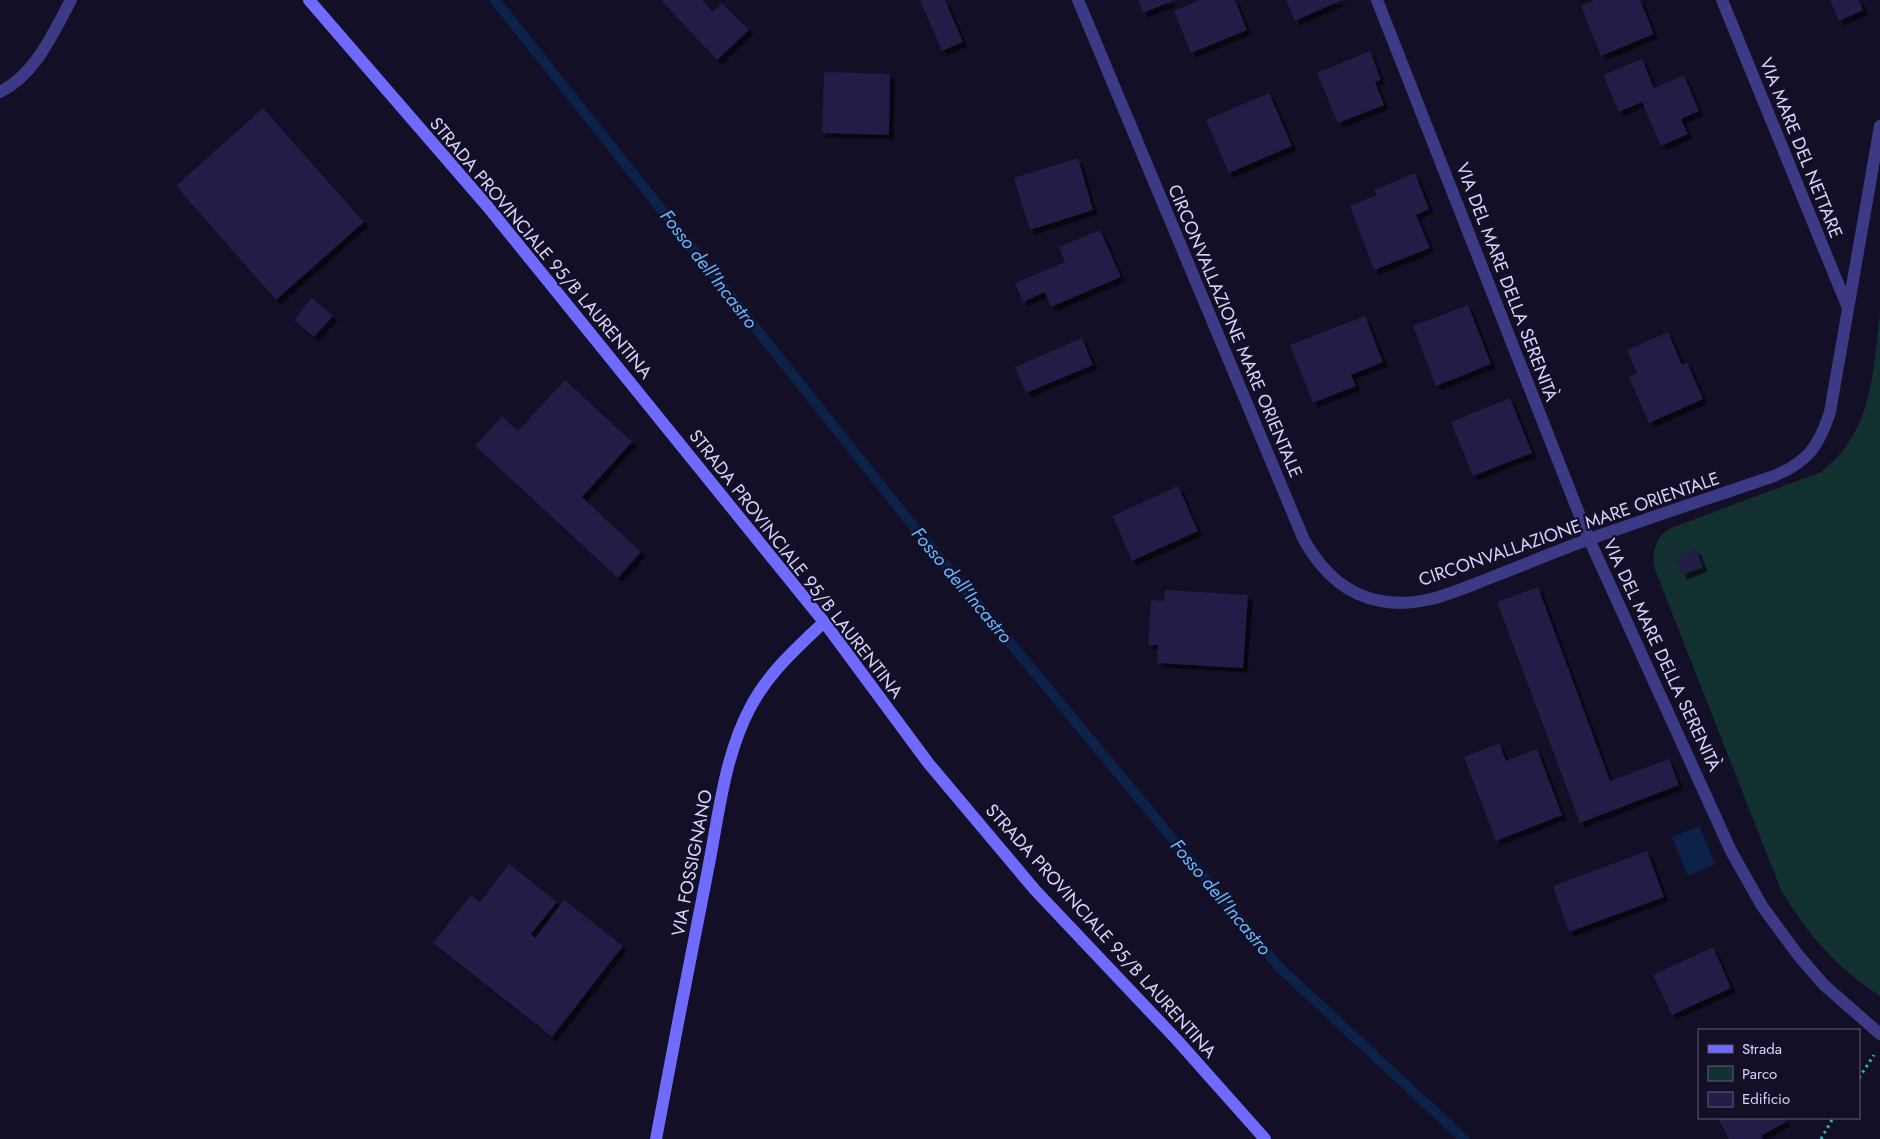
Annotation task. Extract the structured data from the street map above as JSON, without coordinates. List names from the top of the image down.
{
  "streets": {
    "main road": ["STRADA PROVINCIALE 95/B LAURENTINA", "VIA FOSSIGNANO"],
    "street": ["VIA MARE DEL NETTARE", "VIA DEL MARE DELLA SERENITÀ", "CIRCONVALLAZIONE MARE ORIENTALE"]
  },
  "crossings": [
    ["VIA MARE DEL NETTARE", "CIRCONVALLAZIONE MARE ORIENTALE"],
    ["STRADA PROVINCIALE 95/B LAURENTINA", "VIA FOSSIGNANO"],
    ["VIA DEL MARE DELLA SERENITÀ", "CIRCONVALLAZIONE MARE ORIENTALE"]
  ],
  "water": ["Fosso dell'Incastro"],
  "legend": ["Strada", "Parco", "Edificio"]
}
